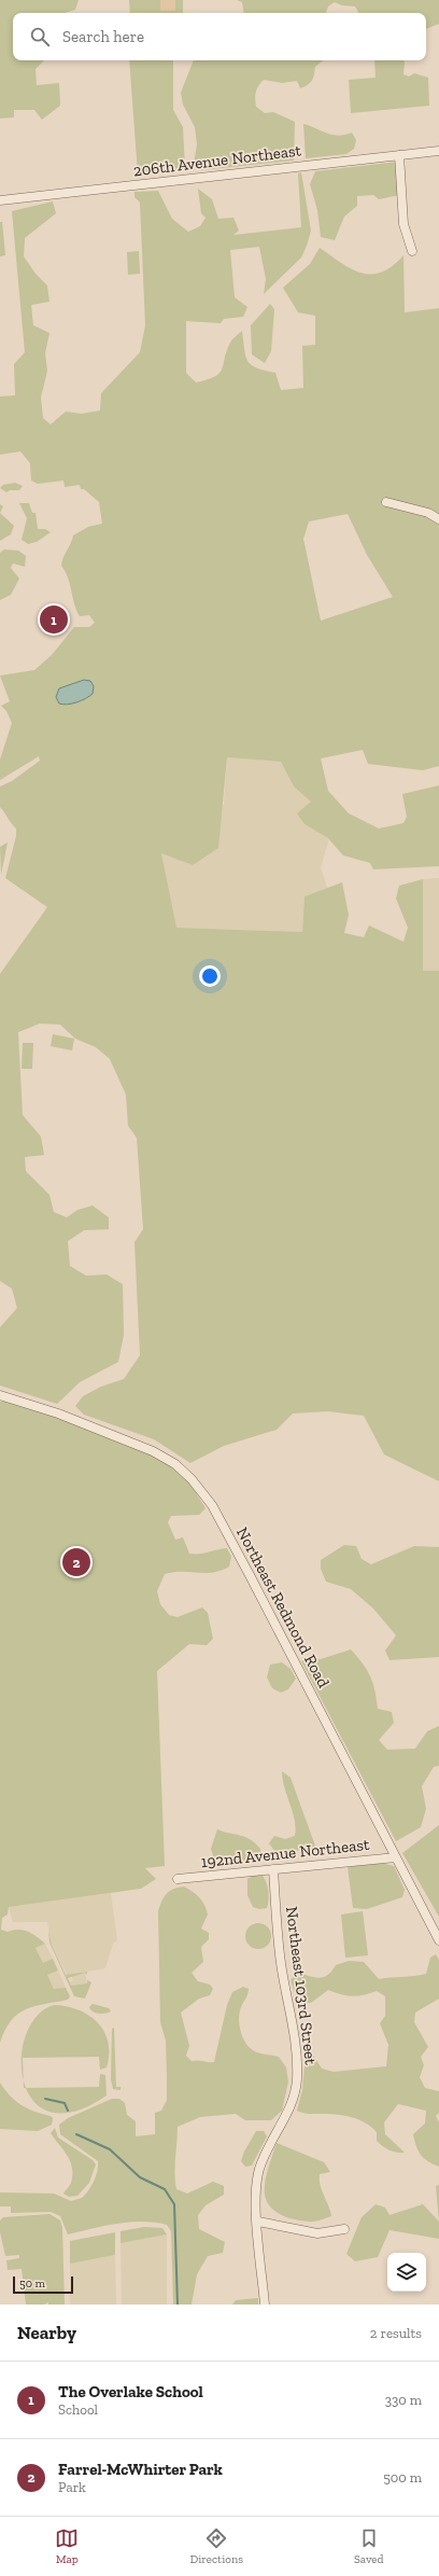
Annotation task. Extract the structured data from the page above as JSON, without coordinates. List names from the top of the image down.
{
  "streets": {
    "street": [
      "206th Avenue Northeast",
      "Northeast Redmond Road",
      "192nd Avenue Northeast",
      "Northeast 103rd Street"
    ]
  },
  "crossings": [
    ["Northeast Redmond Road", "192nd Avenue Northeast"],
    ["192nd Avenue Northeast", "Northeast 103rd Street"]
  ],
  "scale_bar": "50 m",
  "page": {
    "search": "Search here",
    "pins": ["1", "2"],
    "scale": "50 m",
    "heading": ["Nearby", "2 results"],
    "list": [
      {
        "mark": "1",
        "name": "The Overlake School",
        "note": "School",
        "value": "330 m"
      },
      {
        "mark": "2",
        "name": "Farrel-McWhirter Park",
        "note": "Park",
        "value": "500 m"
      }
    ],
    "nav": ["Map", "Directions", "Saved"]
  }
}
